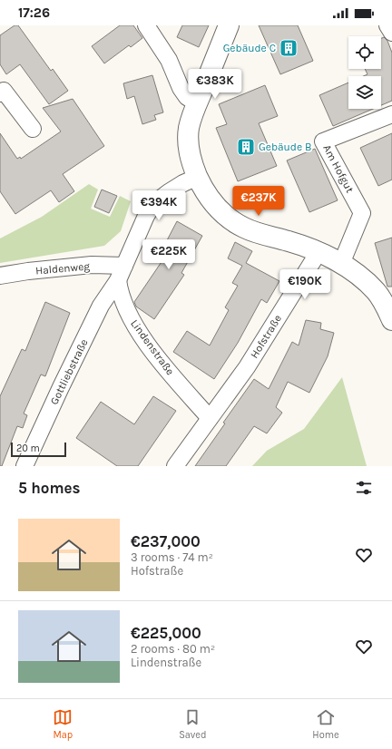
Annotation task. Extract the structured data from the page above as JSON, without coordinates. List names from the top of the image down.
{
  "streets": {
    "street": [
      "Am Hofgut",
      "Haldenweg",
      "Hofstraße",
      "Lindenstraße",
      "Gottliebstraße"
    ]
  },
  "crossings": [
    ["Haldenweg", "Lindenstraße"],
    ["Haldenweg", "Gottliebstraße"],
    ["Hofstraße", "Lindenstraße"],
    ["Lindenstraße", "Gottliebstraße"]
  ],
  "places": {
    "building": ["Gebäude C", "Gebäude B"]
  },
  "scale_bar": "20 m",
  "page": {
    "status": "17:26",
    "price": [
      "€383K",
      "€237K",
      "€394K",
      "€225K",
      "€190K"
    ],
    "scale": "20 m",
    "heading": "5 homes",
    "list": [
      {
        "name": "€237,000",
        "note": "3 rooms · 74 m² · Hofstraße"
      },
      {
        "name": "€225,000",
        "note": "2 rooms · 80 m² · Lindenstraße"
      }
    ],
    "tabs": ["Map", "Saved", "Home"]
  }
}
